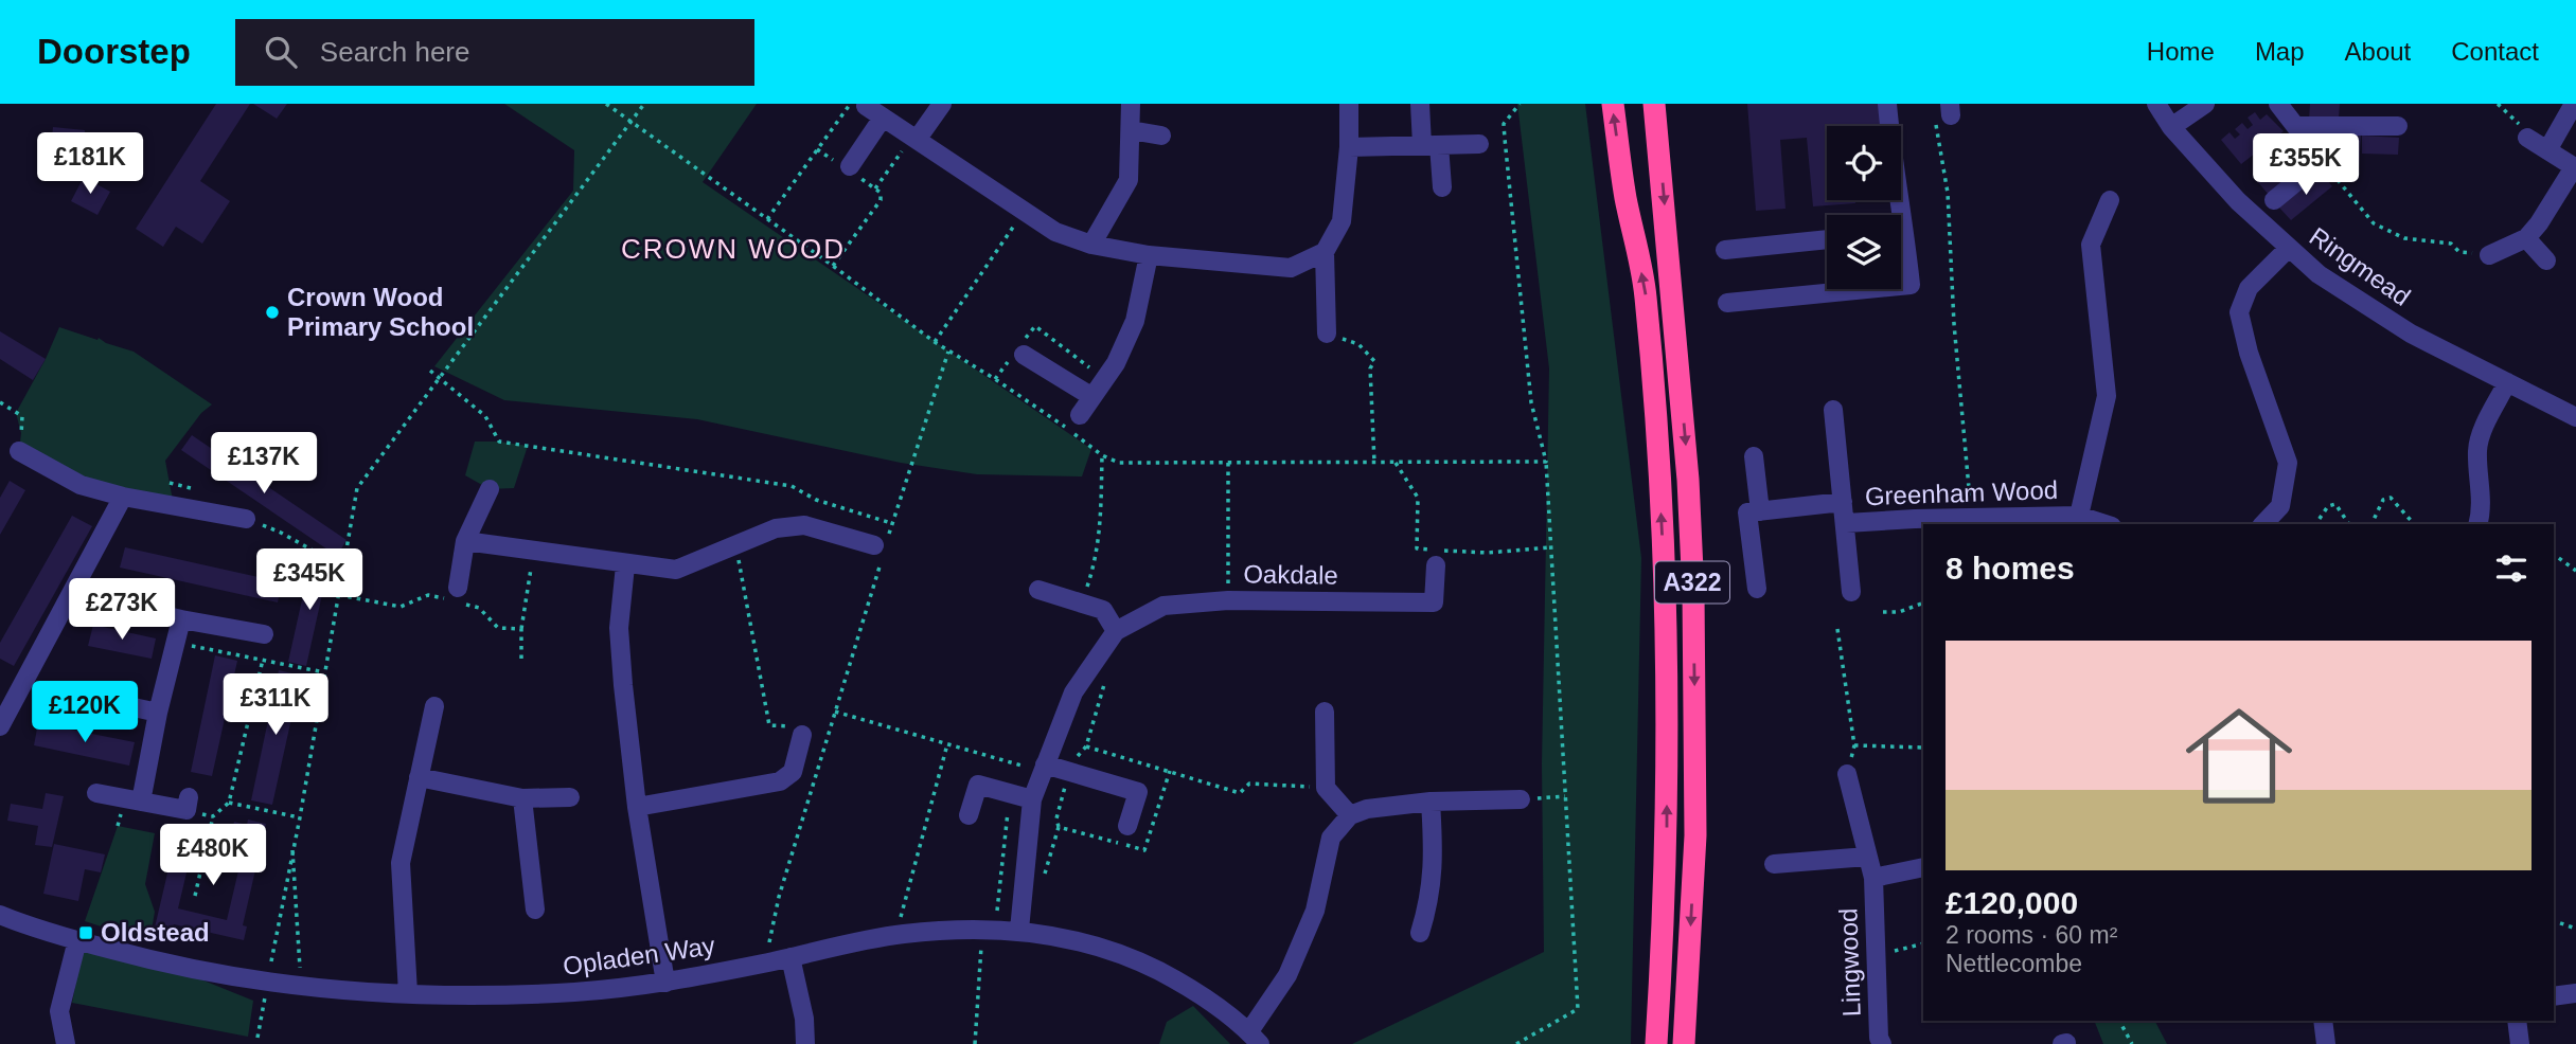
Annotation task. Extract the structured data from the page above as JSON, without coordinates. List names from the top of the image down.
{
  "streets": {
    "highway": ["A322"],
    "street": [
      "Ringmead",
      "Greenham Wood",
      "Oakdale",
      "Opladen Way",
      "Lingwood"
    ]
  },
  "crossings": [
    ["Oakdale", "Opladen Way"]
  ],
  "districts": ["CROWN WOOD"],
  "places": {
    "other": ["Crown Wood Primary School"],
    "transit": ["Oldstead"]
  },
  "page": {
    "header": "Doorstep",
    "search": "Search here",
    "nav": [
      "Home",
      "Map",
      "About",
      "Contact"
    ],
    "price": [
      "£181K",
      "£355K",
      "£137K",
      "£345K",
      "£273K",
      "£311K",
      "£120K",
      "£480K"
    ],
    "heading": "8 homes",
    "list": [
      {
        "name": "£120,000",
        "note": "2 rooms · 60 m² · Nettlecombe"
      }
    ]
  }
}
